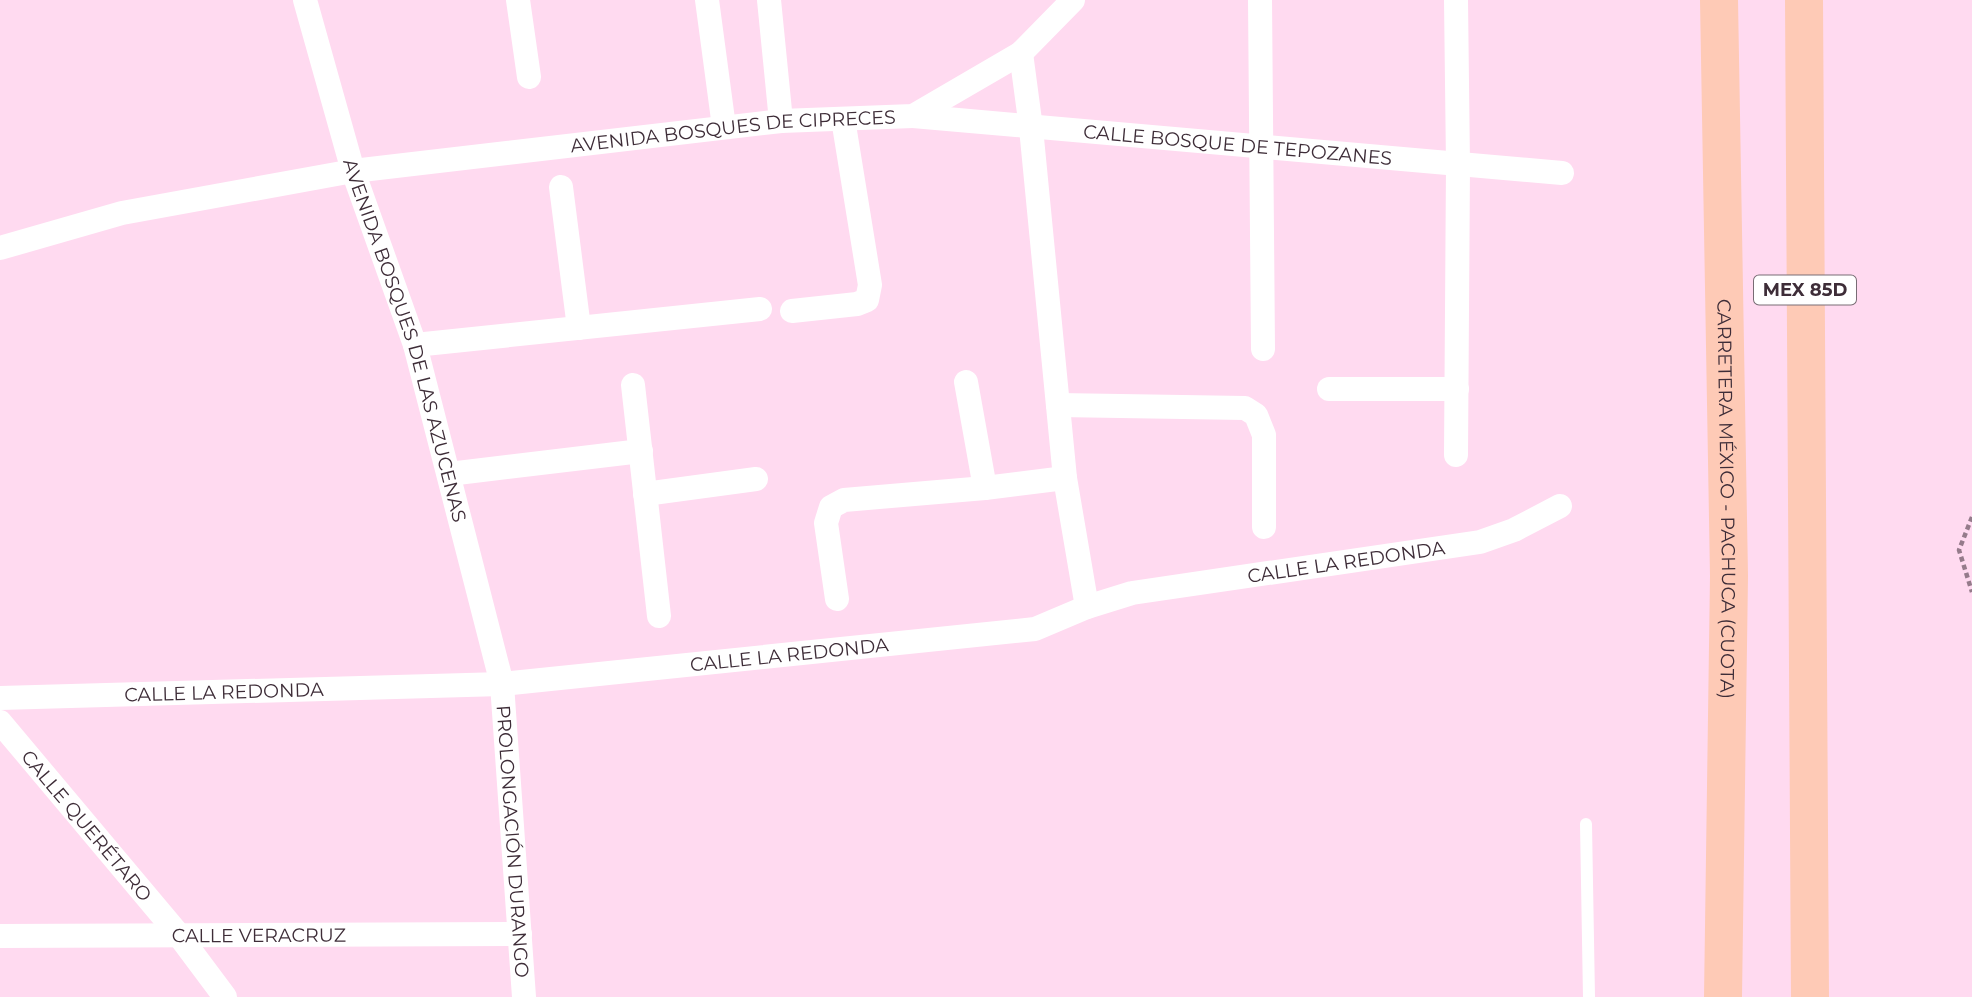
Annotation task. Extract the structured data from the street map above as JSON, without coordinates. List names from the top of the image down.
{
  "streets": {
    "highway": ["MEX 85D", "CARRETERA MÉXICO - PACHUCA (CUOTA)"],
    "street": [
      "AVENIDA BOSQUES DE CIPRECES",
      "CALLE BOSQUE DE TEPOZANES",
      "AVENIDA BOSQUES DE LAS AZUCENAS",
      "CALLE LA REDONDA",
      "CALLE QUERÉTARO",
      "PROLONGACIÓN DURANGO",
      "CALLE VERACRUZ"
    ]
  },
  "crossings": [
    ["AVENIDA BOSQUES DE CIPRECES", "CALLE BOSQUE DE TEPOZANES"],
    ["AVENIDA BOSQUES DE CIPRECES", "AVENIDA BOSQUES DE LAS AZUCENAS"],
    ["AVENIDA BOSQUES DE LAS AZUCENAS", "CALLE LA REDONDA"],
    ["AVENIDA BOSQUES DE LAS AZUCENAS", "PROLONGACIÓN DURANGO"],
    ["CALLE LA REDONDA", "PROLONGACIÓN DURANGO"],
    ["CALLE QUERÉTARO", "CALLE VERACRUZ"],
    ["PROLONGACIÓN DURANGO", "CALLE VERACRUZ"]
  ]
}
